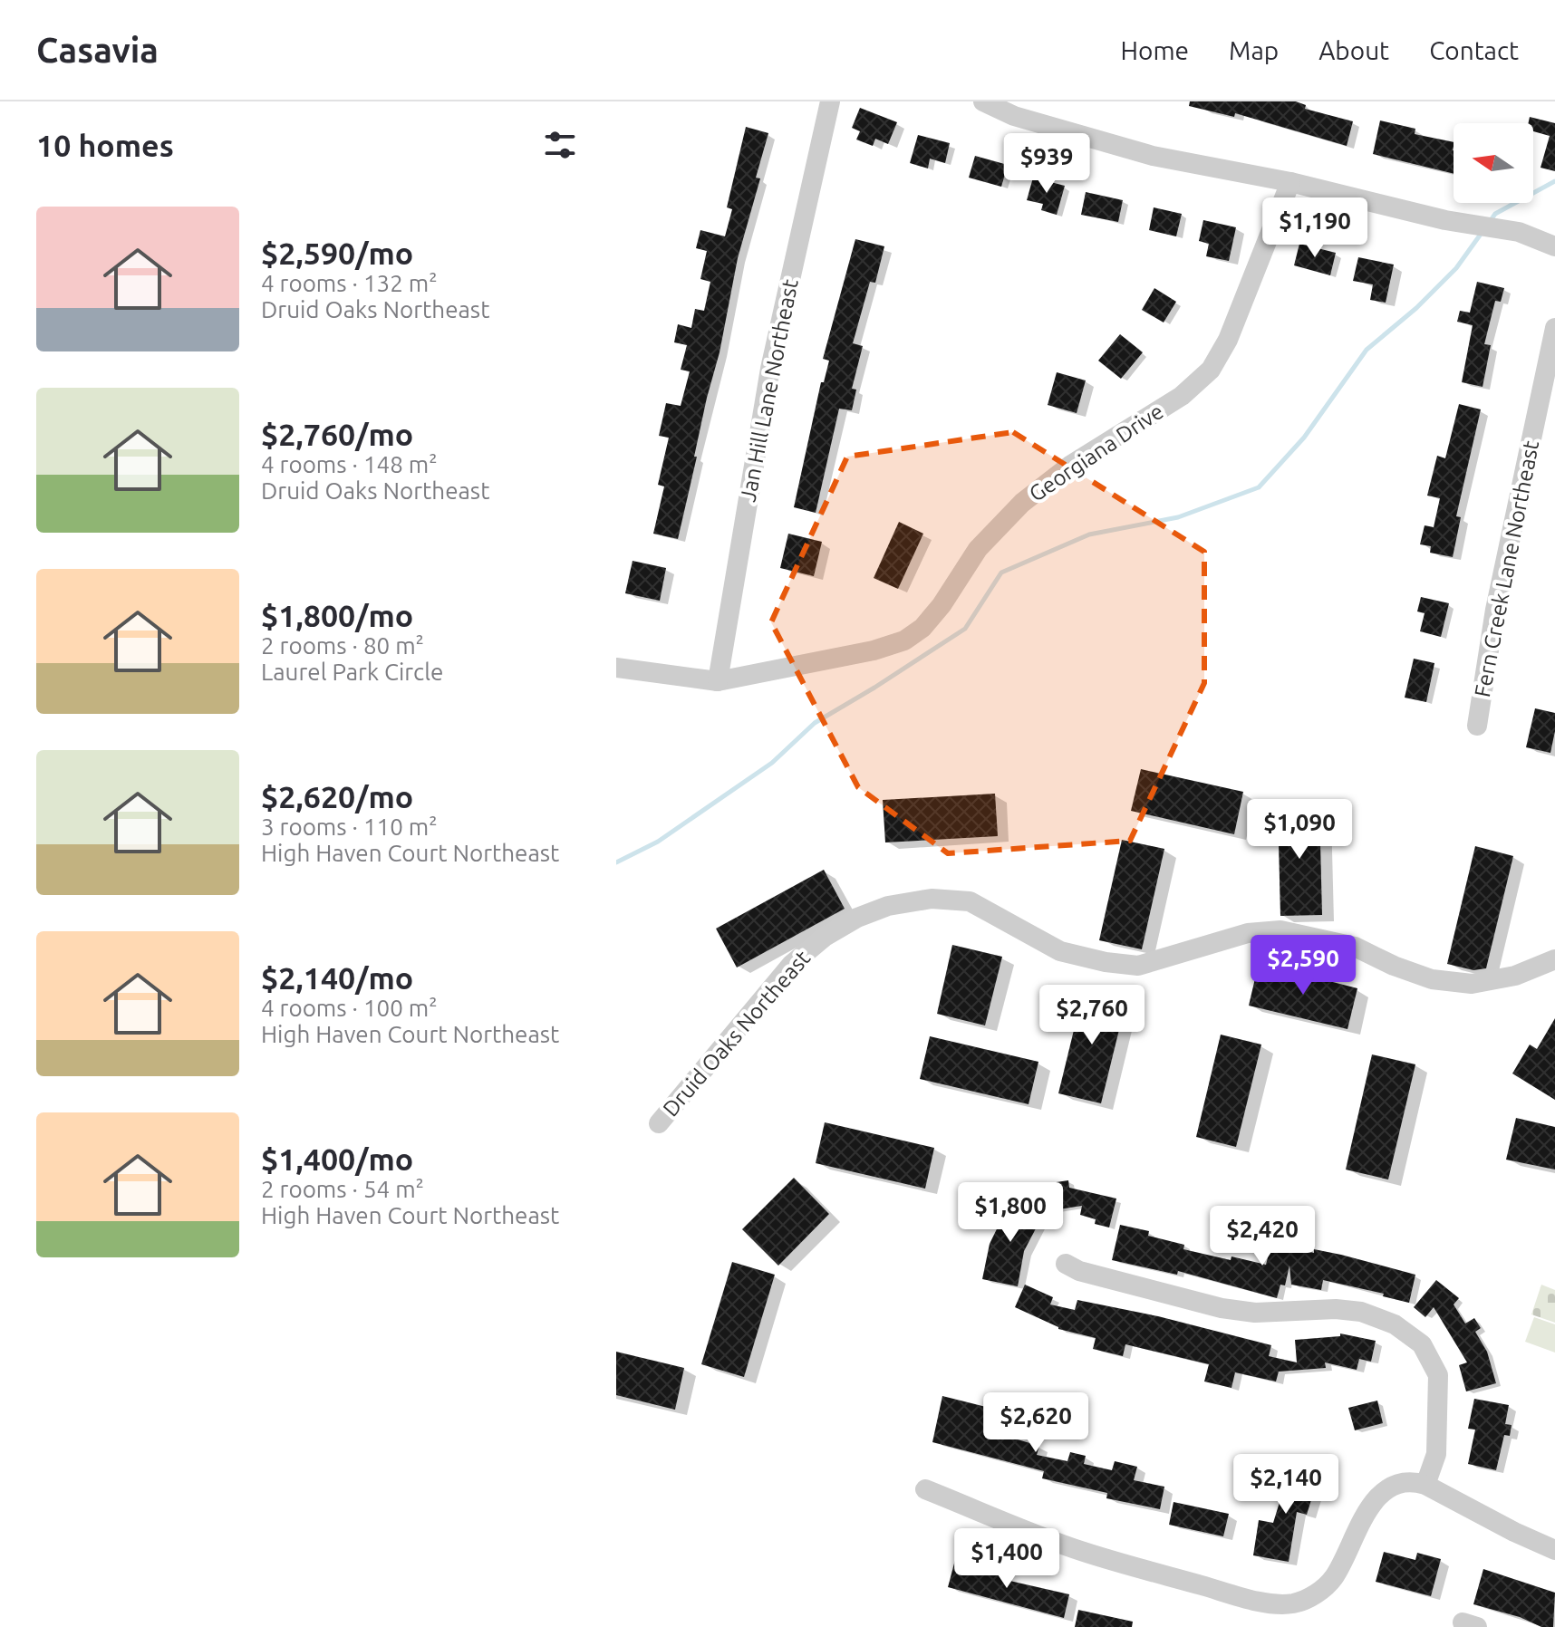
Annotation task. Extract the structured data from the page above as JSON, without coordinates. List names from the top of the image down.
{
  "streets": {
    "street": [
      "Jan Hill Lane Northeast",
      "Georgiana Drive",
      "Fern Creek Lane Northeast",
      "Druid Oaks Northeast"
    ]
  },
  "crossings": [
    ["Jan Hill Lane Northeast", "Georgiana Drive"]
  ],
  "north": "left",
  "page": {
    "header": "Casavia",
    "nav": [
      "Home",
      "Map",
      "About",
      "Contact"
    ],
    "heading": "10 homes",
    "price": [
      "$939",
      "$1,190",
      "$1,090",
      "$2,590",
      "$2,760",
      "$1,800",
      "$2,420",
      "$2,620",
      "$2,140",
      "$1,400"
    ],
    "list": [
      {
        "name": "$2,590/mo",
        "note": "4 rooms · 132 m² · Druid Oaks Northeast"
      },
      {
        "name": "$2,760/mo",
        "note": "4 rooms · 148 m² · Druid Oaks Northeast"
      },
      {
        "name": "$1,800/mo",
        "note": "2 rooms · 80 m² · Laurel Park Circle"
      },
      {
        "name": "$2,620/mo",
        "note": "3 rooms · 110 m² · High Haven Court Northeast"
      },
      {
        "name": "$2,140/mo",
        "note": "4 rooms · 100 m² · High Haven Court Northeast"
      },
      {
        "name": "$1,400/mo",
        "note": "2 rooms · 54 m² · High Haven Court Northeast"
      }
    ]
  }
}
